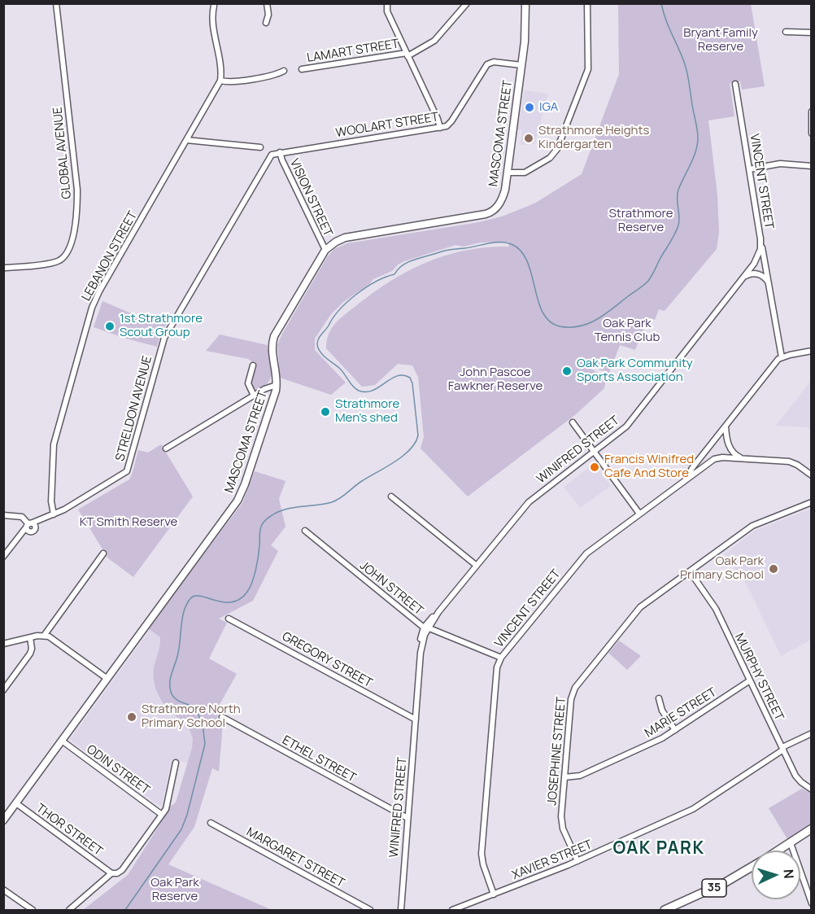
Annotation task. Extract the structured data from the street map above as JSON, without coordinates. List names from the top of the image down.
{
  "streets": {
    "main road": ["MASCOMA STREET", "35"],
    "street": [
      "LAMART STREET",
      "WOOLART STREET",
      "GLOBAL AVENUE",
      "VINCENT STREET",
      "VISION STREET",
      "LEBANON STREET",
      "STRELDON AVENUE",
      "WINIFRED STREET",
      "JOHN STREET",
      "GREGORY STREET",
      "MURPHY STREET",
      "MARIE STREET",
      "JOSEPHINE STREET",
      "ETHEL STREET",
      "ODIN STREET",
      "THOR STREET",
      "MARGARET STREET",
      "XAVIER STREET"
    ]
  },
  "crossings": [
    ["WOOLART STREET", "MASCOMA STREET"],
    ["WOOLART STREET", "VISION STREET"],
    ["WOOLART STREET", "STRELDON AVENUE"],
    ["MASCOMA STREET", "VISION STREET"],
    ["MASCOMA STREET", "ODIN STREET"],
    ["MASCOMA STREET", "THOR STREET"],
    ["VINCENT STREET", "WINIFRED STREET"],
    ["VINCENT STREET", "JOHN STREET"],
    ["VINCENT STREET", "XAVIER STREET"],
    ["VISION STREET", "STRELDON AVENUE"],
    ["LEBANON STREET", "STRELDON AVENUE"],
    ["WINIFRED STREET", "JOHN STREET"],
    ["WINIFRED STREET", "GREGORY STREET"],
    ["WINIFRED STREET", "ETHEL STREET"],
    ["MURPHY STREET", "MARIE STREET"],
    ["MURPHY STREET", "JOSEPHINE STREET"],
    ["MURPHY STREET", "XAVIER STREET"],
    ["MARIE STREET", "JOSEPHINE STREET"],
    ["JOSEPHINE STREET", "XAVIER STREET"]
  ],
  "districts": ["OAK PARK"],
  "parks": [
    "Bryant Family Reserve",
    "Strathmore Reserve",
    "Oak Park Tennis Club",
    "John Pascoe Fawkner Reserve",
    "KT Smith Reserve",
    "Oak Park Reserve"
  ],
  "places": [
    "IGA",
    "Strathmore Heights Kindergarten",
    "1st Strathmore Scout Group",
    "Oak Park Community Sports Association",
    "Strathmore Men's shed",
    "Francis Winifred Cafe And Store",
    "Oak Park Primary School",
    "Strathmore North Primary School"
  ],
  "north": "right"
}
